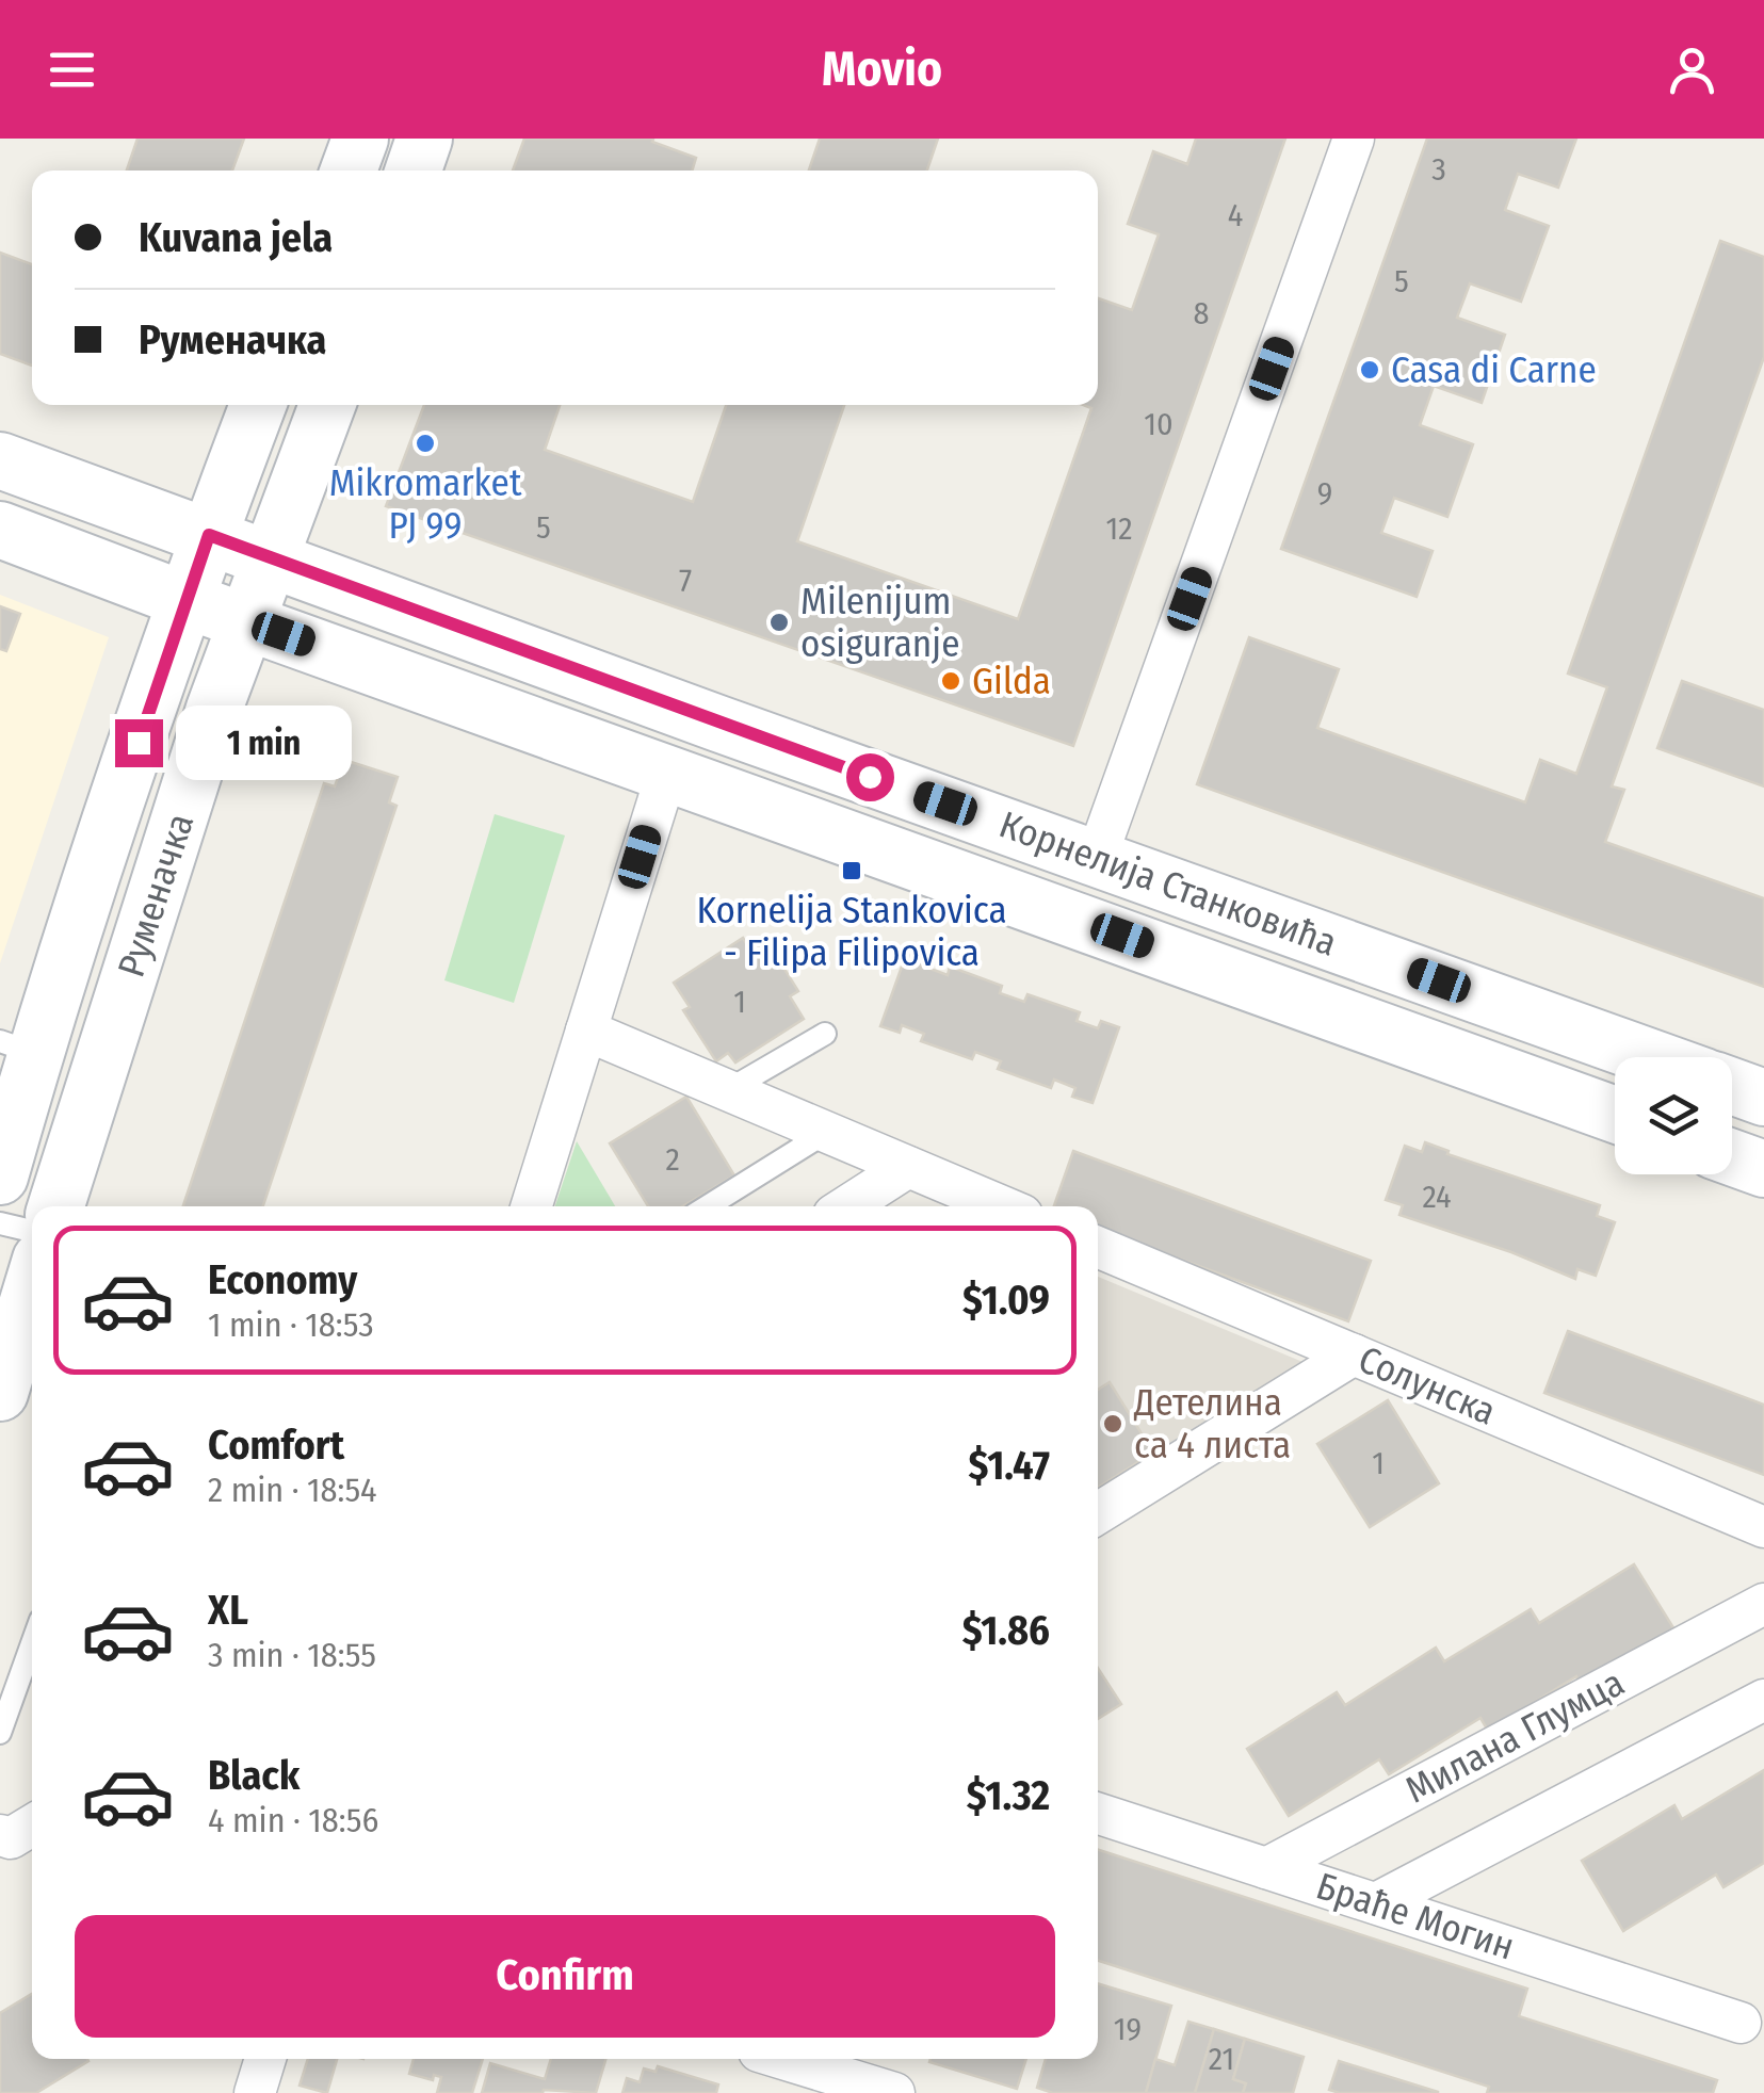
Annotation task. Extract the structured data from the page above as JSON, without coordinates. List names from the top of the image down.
{
  "streets": {
    "main road": ["Корнелија Станковића", "Руменачка"],
    "street": ["Солунска", "Милана Глумца", "Браће Могин"]
  },
  "crossings": [
    ["Корнелија Станковића", "Руменачка"],
    ["Милана Глумца", "Браће Могин"]
  ],
  "places": {
    "other": [
      "Casa di Carne",
      "Mikromarket PJ 99",
      "Milenijum osiguranje",
      "Gilda",
      "Детелина са 4 листа"
    ],
    "transit": ["Kornelija Stankovica - Filipa Filipovica"]
  },
  "house_numbers": [
    "3",
    "4",
    "5",
    "8",
    "10",
    "9",
    "5",
    "12",
    "7",
    "1",
    "2",
    "24",
    "1",
    "19",
    "21"
  ],
  "page": {
    "header": "Movio",
    "banner": ["Kuvana jela", "Руменачка"],
    "bubble": "1 min",
    "list": [
      {
        "name": "Economy",
        "note": "1 min · 18:53",
        "value": "$1.09"
      },
      {
        "name": "Comfort",
        "note": "2 min · 18:54",
        "value": "$1.47"
      },
      {
        "name": "XL",
        "note": "3 min · 18:55",
        "value": "$1.86"
      },
      {
        "name": "Black",
        "note": "4 min · 18:56",
        "value": "$1.32"
      }
    ],
    "buttons": "Confirm"
  }
}
